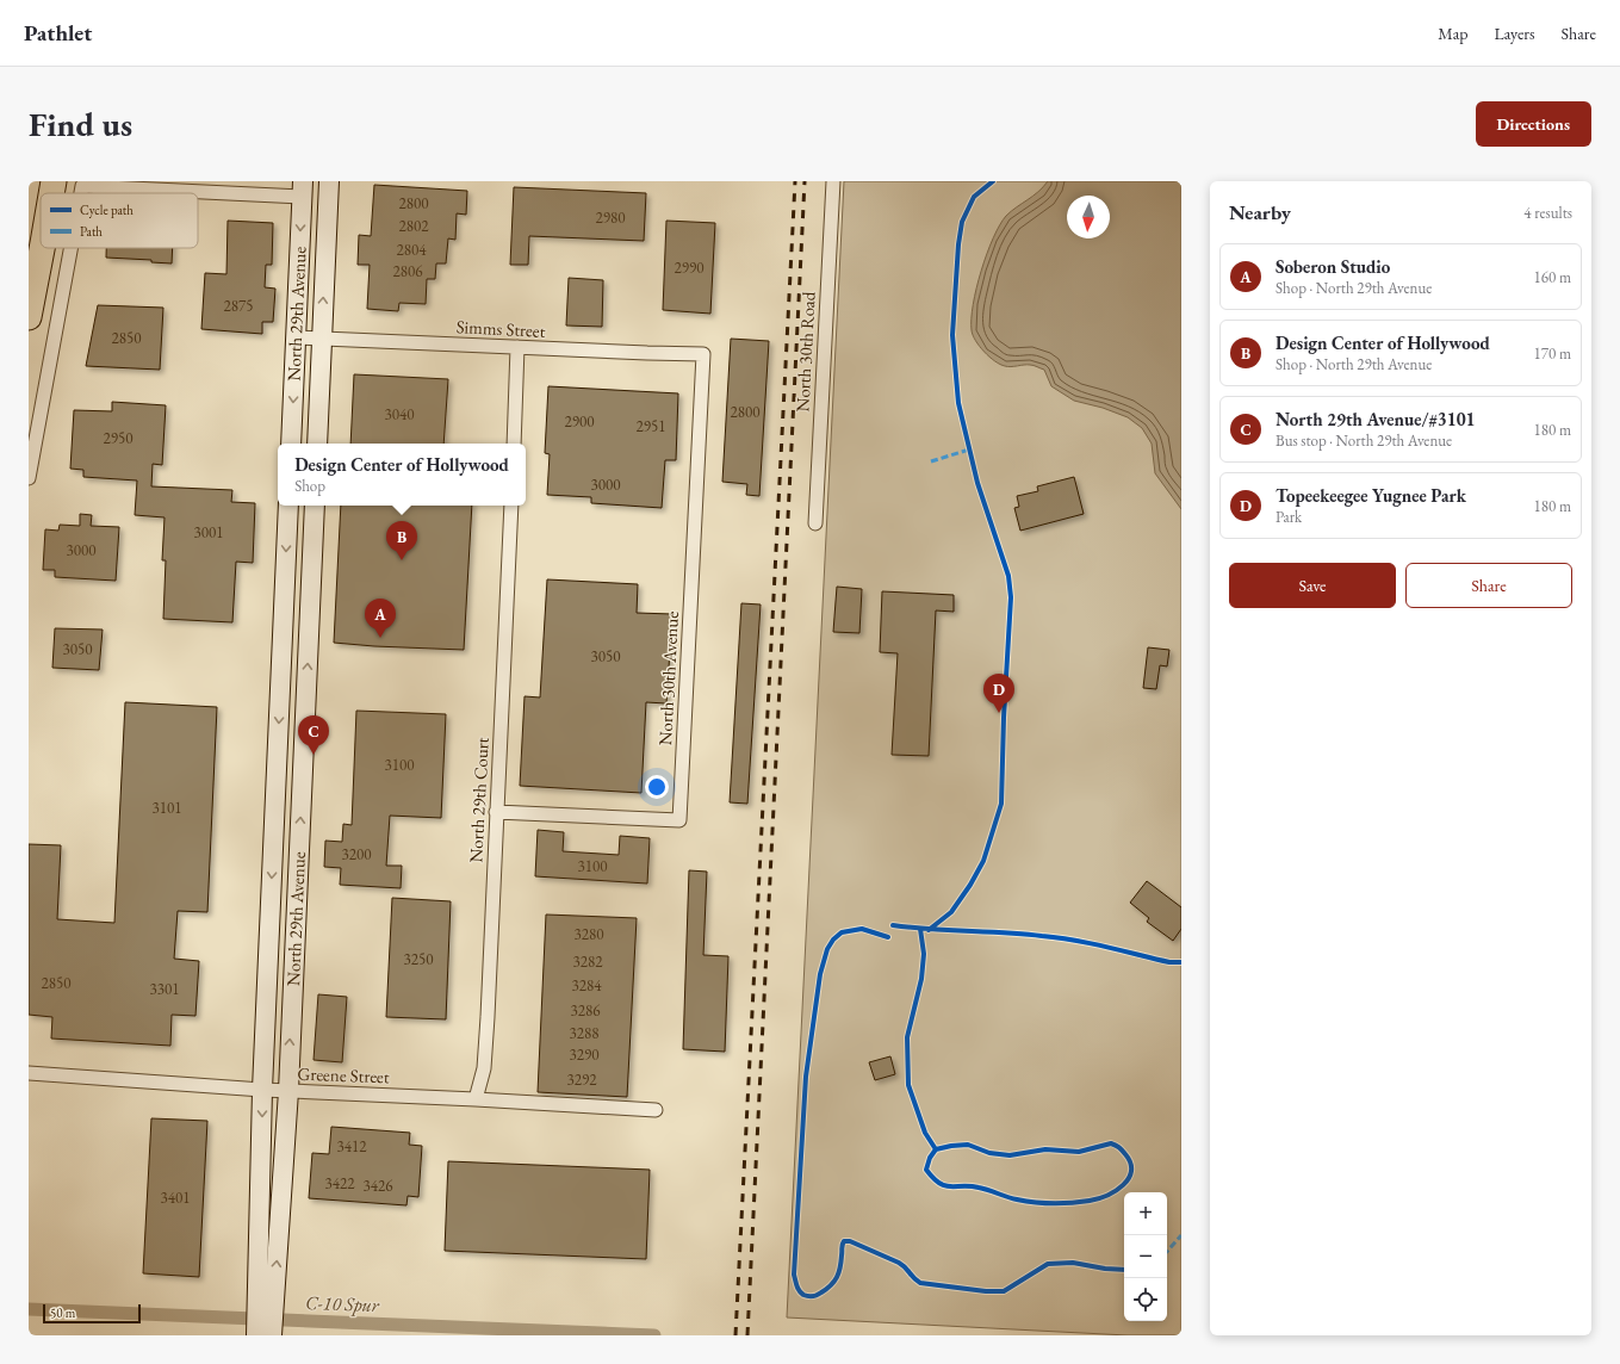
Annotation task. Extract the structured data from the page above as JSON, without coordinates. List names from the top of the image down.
{
  "streets": {
    "street": [
      "North 29th Avenue",
      "Simms Street",
      "North 30th Road",
      "North 30th Avenue",
      "North 29th Court",
      "Greene Street"
    ]
  },
  "crossings": [
    ["North 29th Avenue", "Simms Street"],
    ["North 29th Avenue", "Greene Street"],
    ["Simms Street", "North 30th Avenue"],
    ["North 30th Avenue", "North 29th Court"],
    ["North 29th Court", "Greene Street"]
  ],
  "water": ["C-10 Spur"],
  "house_numbers": [
    "2800",
    "2980",
    "2802",
    "2804",
    "2990",
    "2806",
    "2875",
    "2850",
    "2800",
    "3040",
    "2900",
    "2951",
    "2950",
    "3000",
    "3001",
    "3000",
    "3050",
    "3050",
    "3100",
    "3101",
    "3200",
    "3100",
    "3280",
    "3250",
    "3282",
    "2850",
    "3284",
    "3301",
    "3286",
    "3288",
    "3290",
    "3292",
    "3412",
    "3422",
    "3426",
    "3401"
  ],
  "legend": ["Cycle path", "Path"],
  "scale_bar": "50 m",
  "north": "bottom",
  "page": {
    "header": "Pathlet",
    "nav": ["Map", "Layers", "Share"],
    "buttons": [
      "Directions",
      ["Save", "Share"]
    ],
    "title": "Find us",
    "heading": ["Nearby", "4 results"],
    "list": [
      {
        "mark": "A",
        "name": "Soberon Studio",
        "note": "Shop · North 29th Avenue",
        "value": "160 m"
      },
      {
        "mark": "B",
        "name": "Design Center of Hollywood",
        "note": "Shop · North 29th Avenue",
        "value": "170 m"
      },
      {
        "mark": "C",
        "name": "North 29th Avenue/#3101",
        "note": "Bus stop · North 29th Avenue",
        "value": "180 m"
      },
      {
        "mark": "D",
        "name": "Topeekeegee Yugnee Park",
        "note": "Park",
        "value": "180 m"
      }
    ],
    "popup": ["Design Center of Hollywood", "Shop"],
    "pins": [
      "B",
      "A",
      "D",
      "C"
    ],
    "map_buttons": ["+", "−"],
    "scale": "50 m"
  }
}
